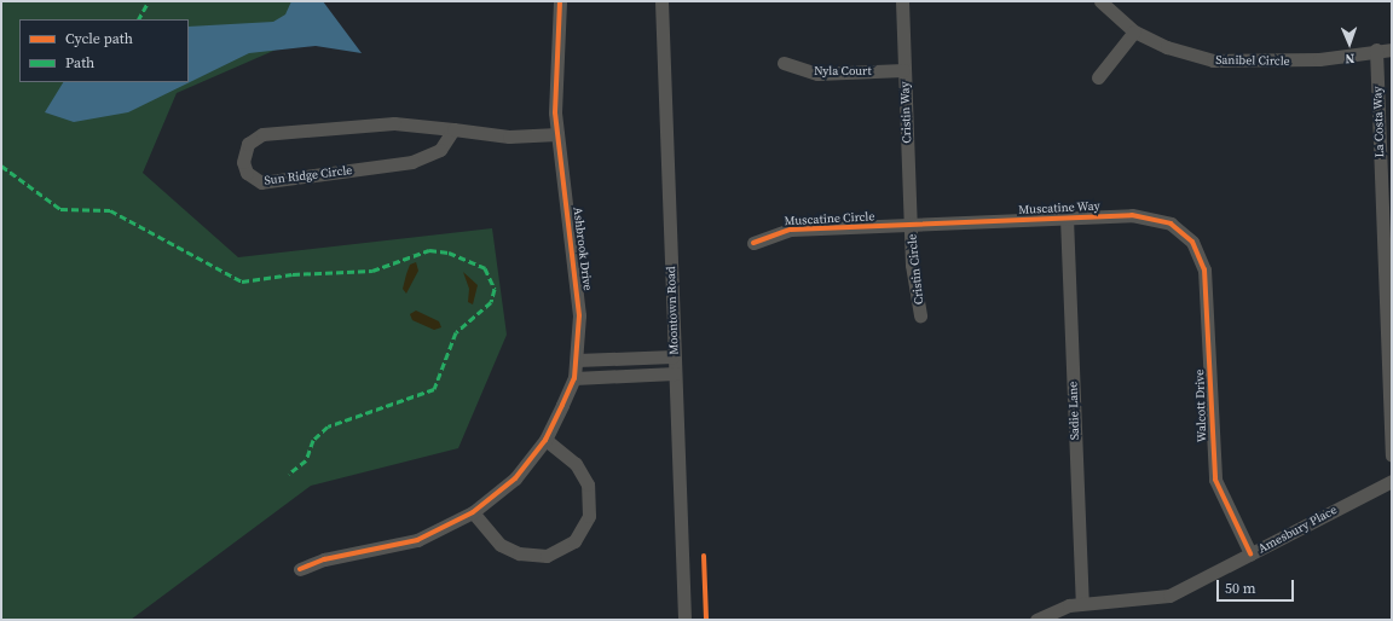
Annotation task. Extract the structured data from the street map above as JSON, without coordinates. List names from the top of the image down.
{
  "streets": {
    "street": [
      "Sanibel Circle",
      "Nyla Court",
      "Cristin Way",
      "La Costa Way",
      "Sun Ridge Circle",
      "Muscatine Way",
      "Muscatine Circle",
      "Ashbrook Drive",
      "Cristin Circle",
      "Moontown Road",
      "Walcott Drive",
      "Sadie Lane",
      "Amesbury Place"
    ]
  },
  "crossings": [
    ["Sanibel Circle", "La Costa Way"],
    ["Nyla Court", "Cristin Way"],
    ["Cristin Way", "Muscatine Way"],
    ["Cristin Way", "Muscatine Circle"],
    ["Cristin Way", "Cristin Circle"],
    ["Sun Ridge Circle", "Ashbrook Drive"],
    ["Muscatine Way", "Muscatine Circle"],
    ["Muscatine Way", "Cristin Circle"],
    ["Muscatine Way", "Walcott Drive"],
    ["Muscatine Way", "Sadie Lane"],
    ["Muscatine Circle", "Cristin Circle"],
    ["Walcott Drive", "Amesbury Place"],
    ["Sadie Lane", "Amesbury Place"]
  ],
  "legend": ["Cycle path", "Path"],
  "scale_bar": "50 m",
  "north": "bottom"
}
